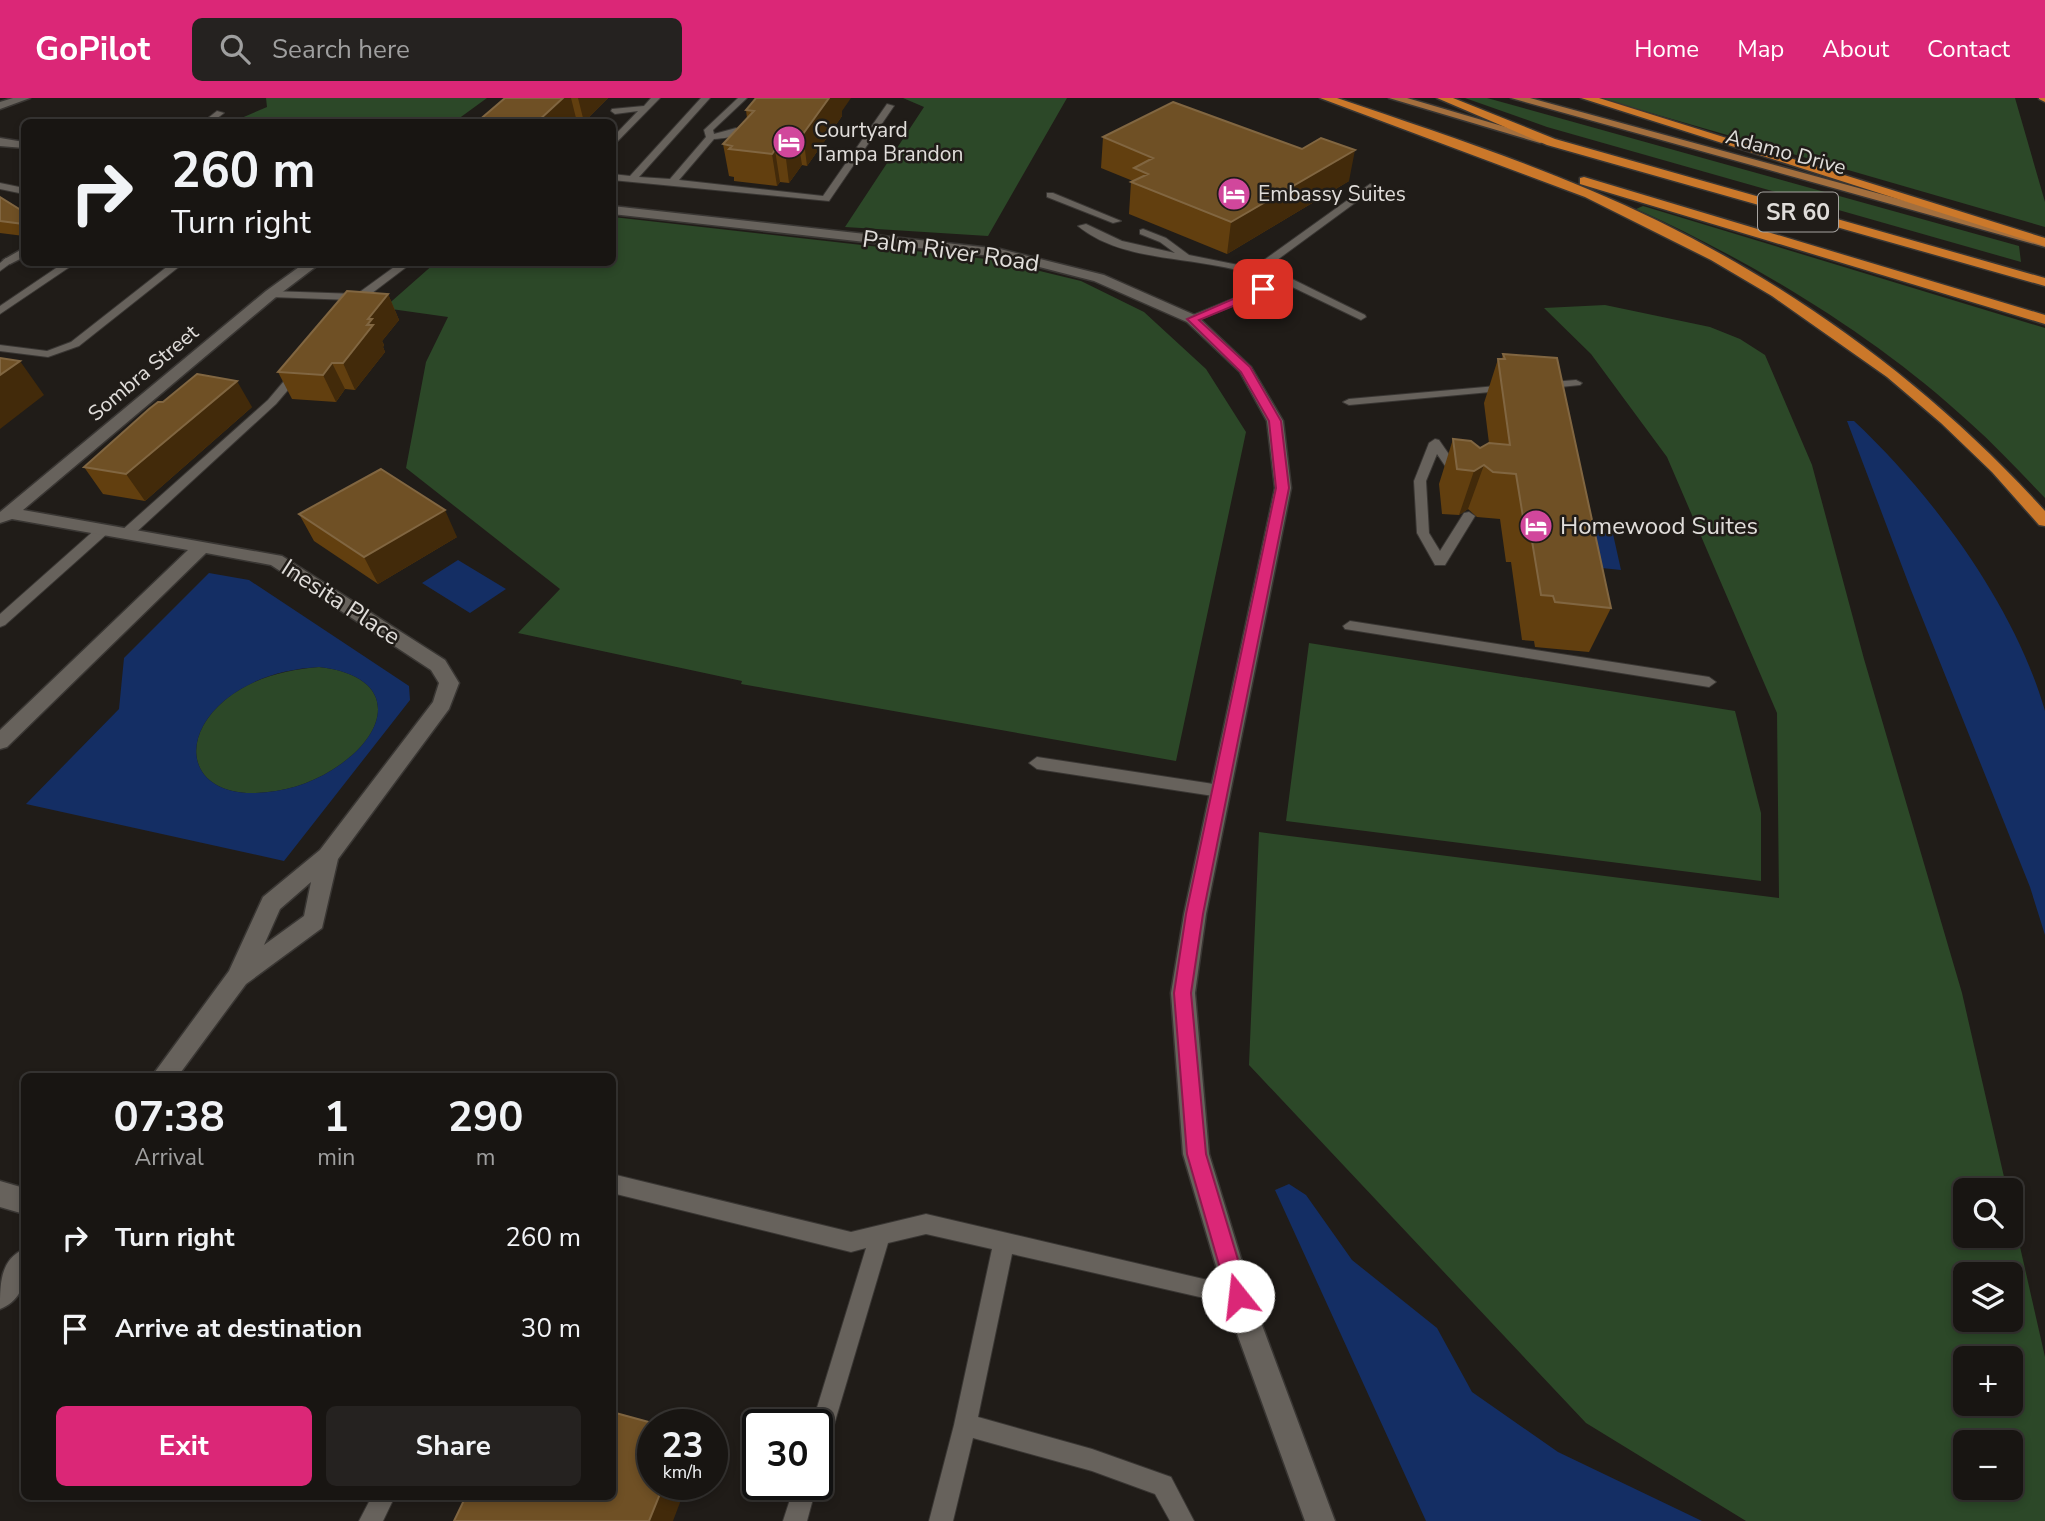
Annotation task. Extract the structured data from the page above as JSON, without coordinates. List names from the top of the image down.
{
  "streets": {
    "highway": ["SR 60"],
    "main road": ["Adamo Drive"],
    "street": ["Palm River Road", "Sombra Street", "Inesita Place"]
  },
  "crossings": [
    ["Sombra Street", "Inesita Place"]
  ],
  "places": {
    "hotel": ["Courtyard Tampa Brandon", "Embassy Suites", "Homewood Suites"]
  },
  "page": {
    "header": "GoPilot",
    "search": "Search here",
    "nav": [
      "Home",
      "Map",
      "About",
      "Contact"
    ],
    "turn": ["260 m", "Turn right"],
    "eta": [
      "07:38",
      "Arrival",
      "1",
      "min",
      "290",
      "m"
    ],
    "map_buttons": ["+", "−"],
    "list": [
      {
        "name": "Turn right",
        "value": "260 m"
      },
      {
        "name": "Arrive at destination",
        "value": "30 m"
      }
    ],
    "buttons": ["Exit", "Share"],
    "speed": "23 km/h",
    "limit": "30"
  }
}
